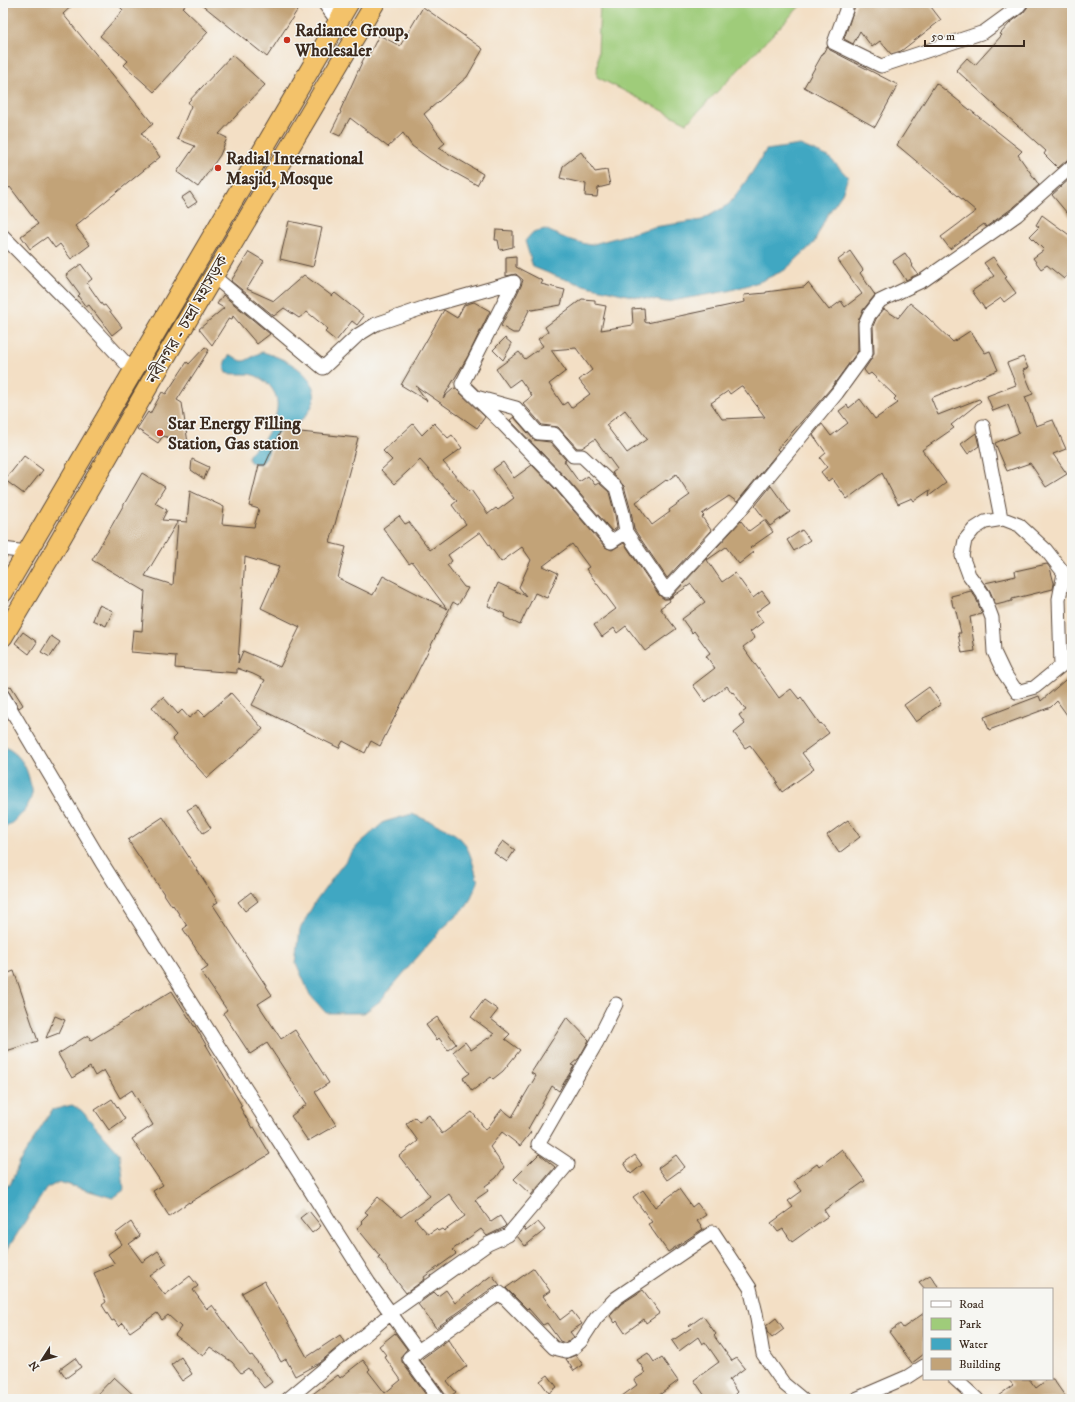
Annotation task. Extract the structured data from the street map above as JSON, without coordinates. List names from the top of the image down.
{
  "streets": {
    "highway": ["নবীনগর - চন্দ্রা মহাসড়ক"]
  },
  "places": ["Radiance Group, Wholesaler", "Radial International Masjid, Mosque", "Star Energy Filling Station, Gas station"],
  "legend": [
    "Road",
    "Park",
    "Water",
    "Building"
  ],
  "scale_bar": "50 m",
  "north": "bottom left"
}
